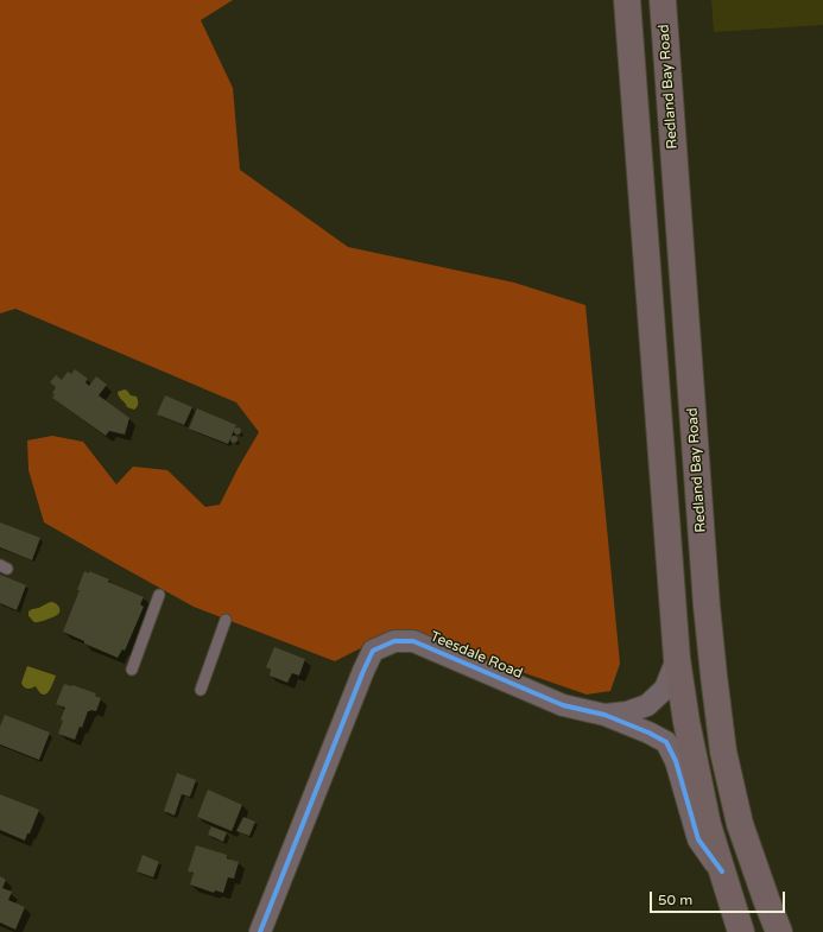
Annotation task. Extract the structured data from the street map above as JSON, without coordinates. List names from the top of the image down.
{
  "streets": {
    "main road": ["Redland Bay Road"],
    "street": ["Teesdale Road"]
  },
  "scale_bar": "50 m"
}
